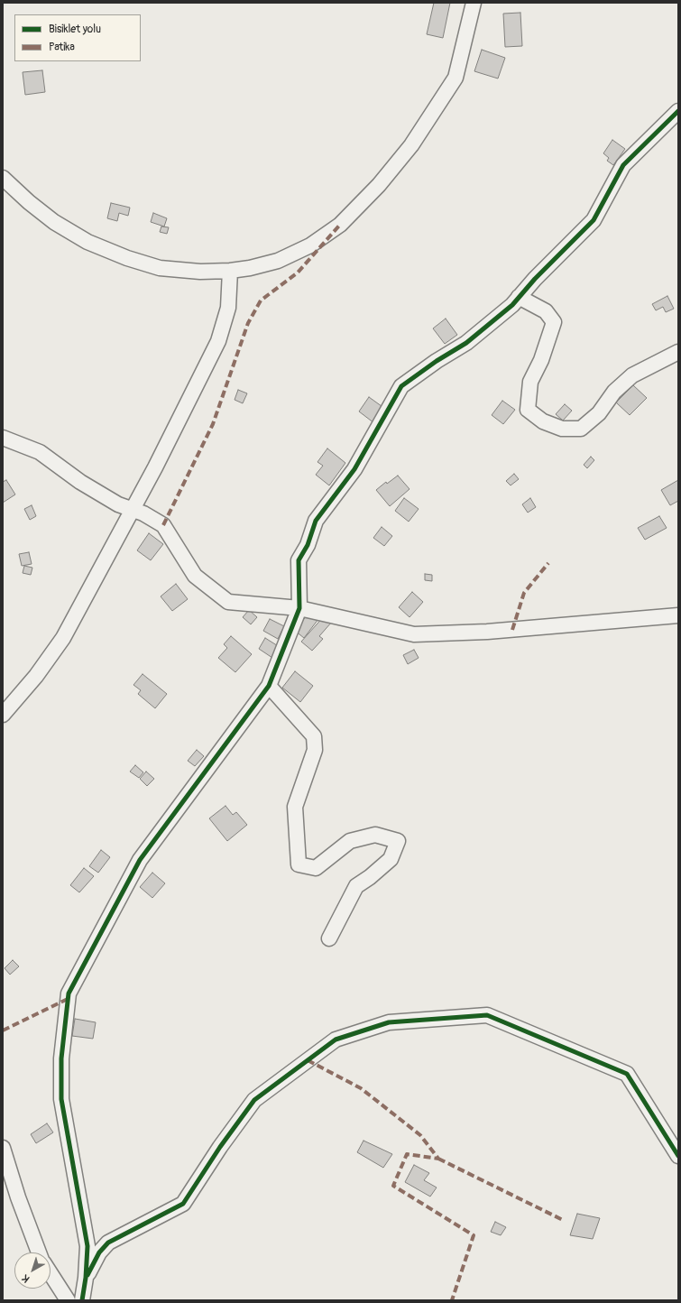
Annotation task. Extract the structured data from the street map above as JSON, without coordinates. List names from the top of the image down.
{
  "legend": ["Bisiklet yolu", "Patika"],
  "north": "bottom left"
}
